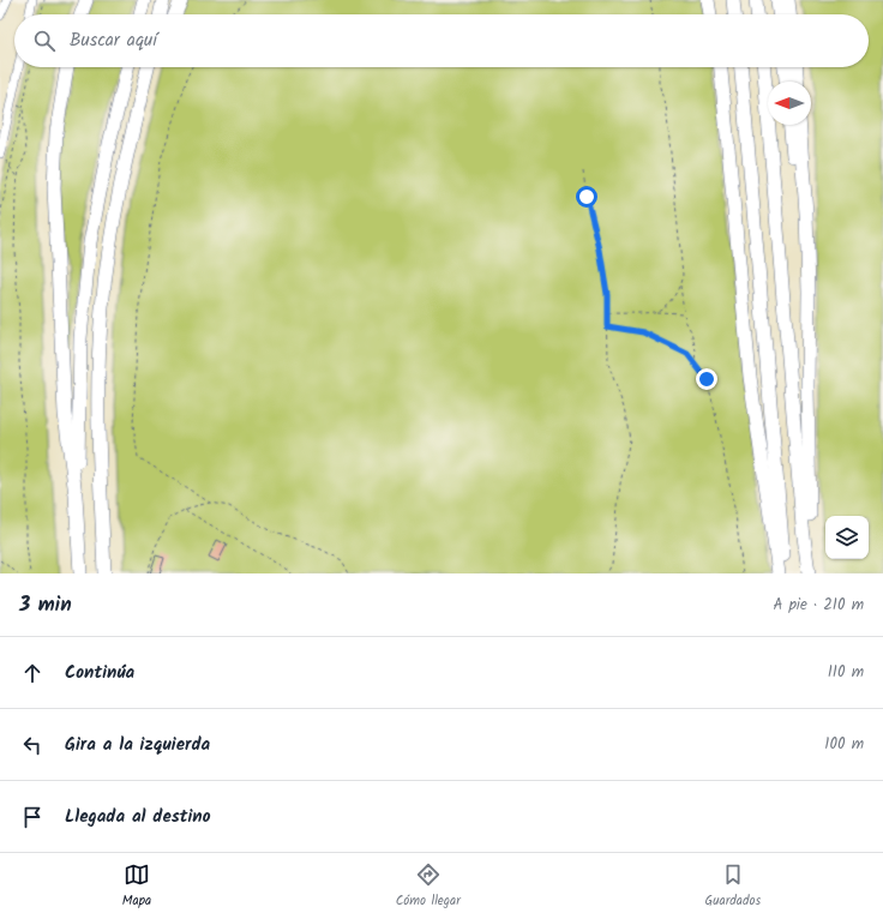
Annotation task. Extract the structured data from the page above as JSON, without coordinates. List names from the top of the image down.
{
  "north": "left",
  "page": {
    "search": "Buscar aquí",
    "heading": ["3 min", "A pie · 210 m"],
    "list": [
      ["Continúa", "110 m"],
      ["Gira a la izquierda", "100 m"],
      "Llegada al destino"
    ],
    "nav": ["Mapa", "Cómo llegar", "Guardados"]
  }
}
